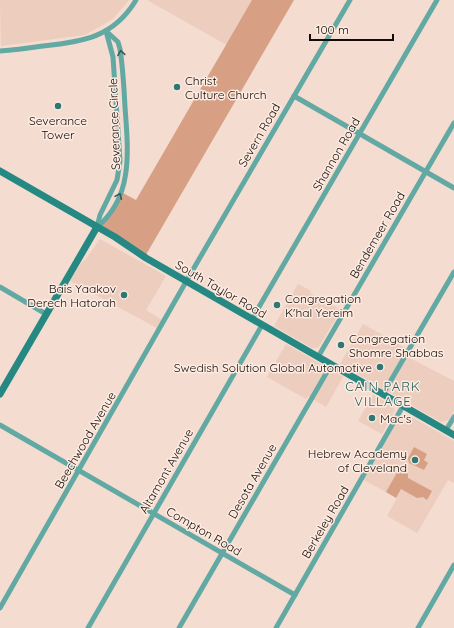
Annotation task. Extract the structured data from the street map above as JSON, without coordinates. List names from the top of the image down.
{
  "streets": {
    "main road": ["South Taylor Road"],
    "street": [
      "Severance Circle",
      "Severn Road",
      "Shannon Road",
      "Bendemeer Road",
      "Beechwood Avenue",
      "Altamont Avenue",
      "Desota Avenue",
      "Berkeley Road",
      "Compton Road"
    ]
  },
  "crossings": [
    ["Severance Circle", "South Taylor Road"],
    ["Severn Road", "South Taylor Road"],
    ["Severn Road", "Beechwood Avenue"],
    ["Shannon Road", "South Taylor Road"],
    ["Bendemeer Road", "South Taylor Road"],
    ["South Taylor Road", "Beechwood Avenue"],
    ["South Taylor Road", "Altamont Avenue"],
    ["South Taylor Road", "Desota Avenue"],
    ["South Taylor Road", "Berkeley Road"],
    ["Beechwood Avenue", "Compton Road"],
    ["Altamont Avenue", "Compton Road"],
    ["Desota Avenue", "Compton Road"],
    ["Berkeley Road", "Compton Road"]
  ],
  "districts": ["CAIN PARK VILLAGE"],
  "places": [
    "Christ Culture Church",
    "Severance Tower",
    "Bais Yaakov Derech Hatorah",
    "Congregation K'hal Yereim",
    "Congregation Shomre Shabbas",
    "Swedish Solution Global Automotive",
    "Mac's",
    "Hebrew Academy of Cleveland"
  ],
  "scale_bar": "100 m"
}
